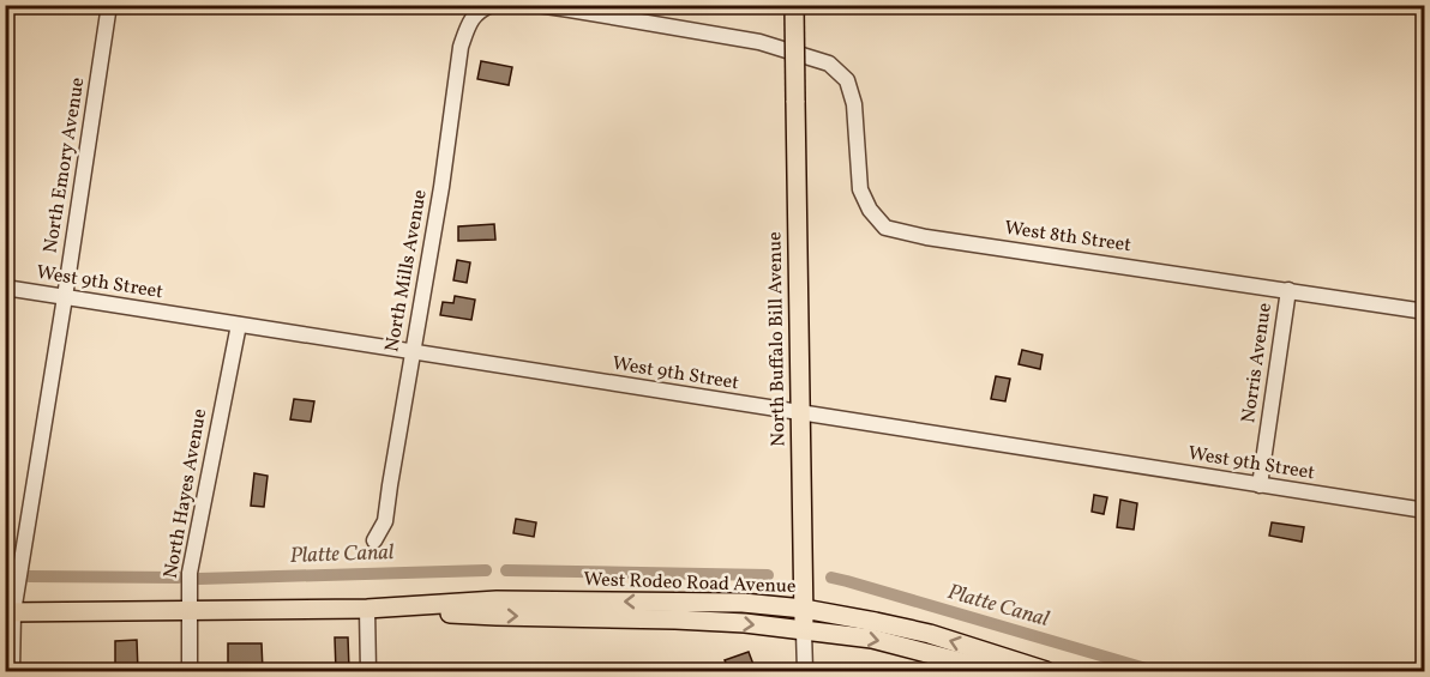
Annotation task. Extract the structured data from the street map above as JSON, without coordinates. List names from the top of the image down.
{
  "streets": {
    "main road": ["North Buffalo Bill Avenue", "West Rodeo Road Avenue"],
    "street": [
      "North Emory Avenue",
      "West 8th Street",
      "North Mills Avenue",
      "West 9th Street",
      "Norris Avenue",
      "North Hayes Avenue"
    ]
  },
  "crossings": [
    ["North Emory Avenue", "West 9th Street"],
    ["North Emory Avenue", "West Rodeo Road Avenue"],
    ["West 8th Street", "Norris Avenue"],
    ["North Mills Avenue", "West 9th Street"],
    ["West 9th Street", "North Buffalo Bill Avenue"],
    ["West 9th Street", "Norris Avenue"],
    ["West 9th Street", "North Hayes Avenue"],
    ["North Buffalo Bill Avenue", "West Rodeo Road Avenue"],
    ["North Hayes Avenue", "West Rodeo Road Avenue"]
  ],
  "water": ["Platte Canal"]
}
